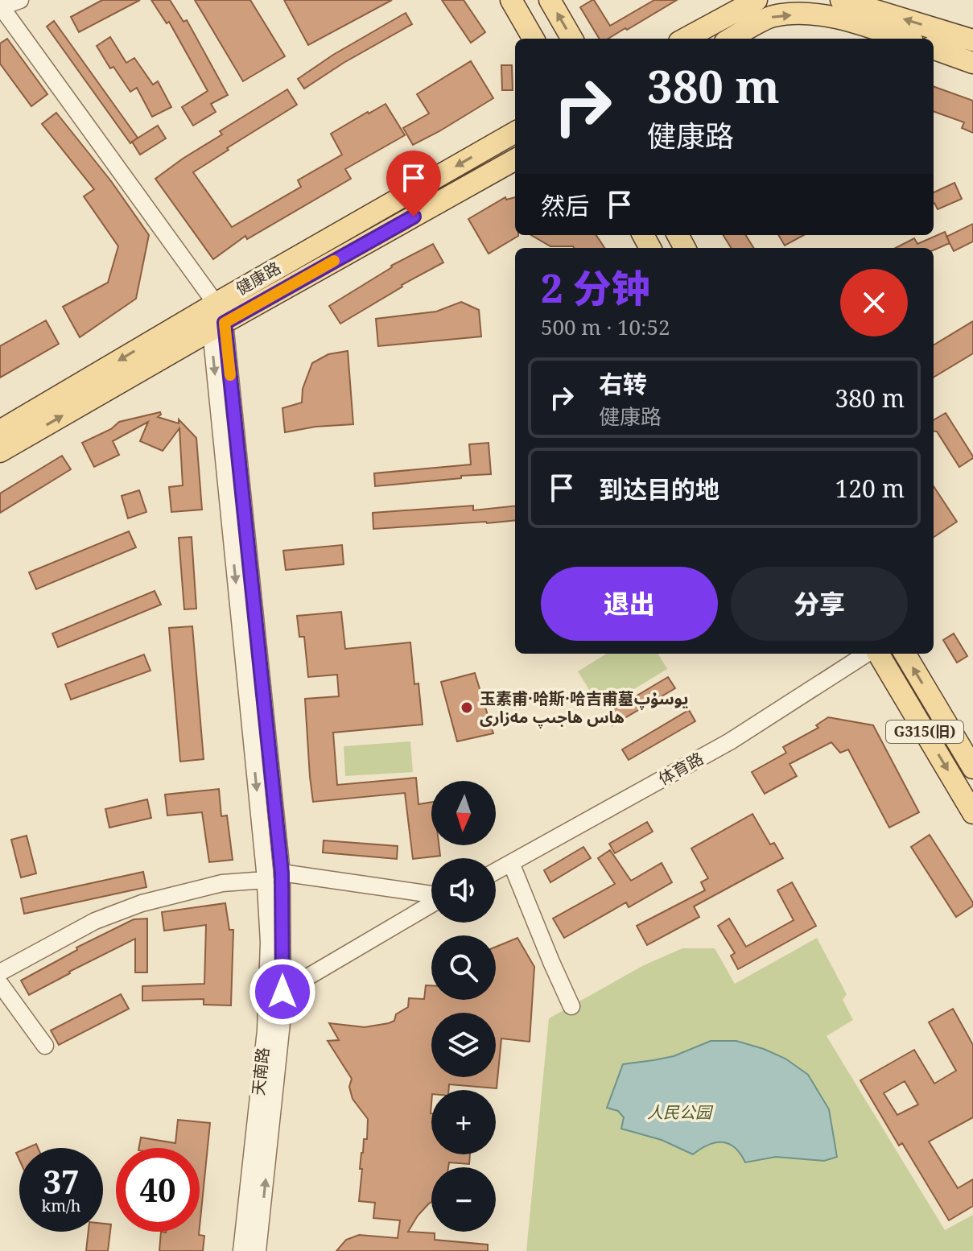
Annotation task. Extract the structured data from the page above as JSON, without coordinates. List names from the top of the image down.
{
  "streets": {
    "main road": ["健康路", "G315(旧)"],
    "street": ["体育路", "天南路"]
  },
  "crossings": [
    ["健康路", "天南路"]
  ],
  "parks": ["人民公园"],
  "places": ["玉素甫·哈斯·哈吉甫墓يوسۇپ ھاس ھاجىپ مەزارى"],
  "north": "bottom",
  "page": {
    "turn": ["380 m", "健康路"],
    "then": "然后",
    "heading": ["2 分钟", "500 m · 10:52"],
    "list": [
      {
        "name": "右转",
        "note": "健康路",
        "value": "380 m"
      },
      {
        "name": "到达目的地",
        "value": "120 m"
      }
    ],
    "buttons": ["退出", "分享"],
    "map_buttons": ["+", "−"],
    "speed": "37 km/h",
    "limit": "40"
  }
}
